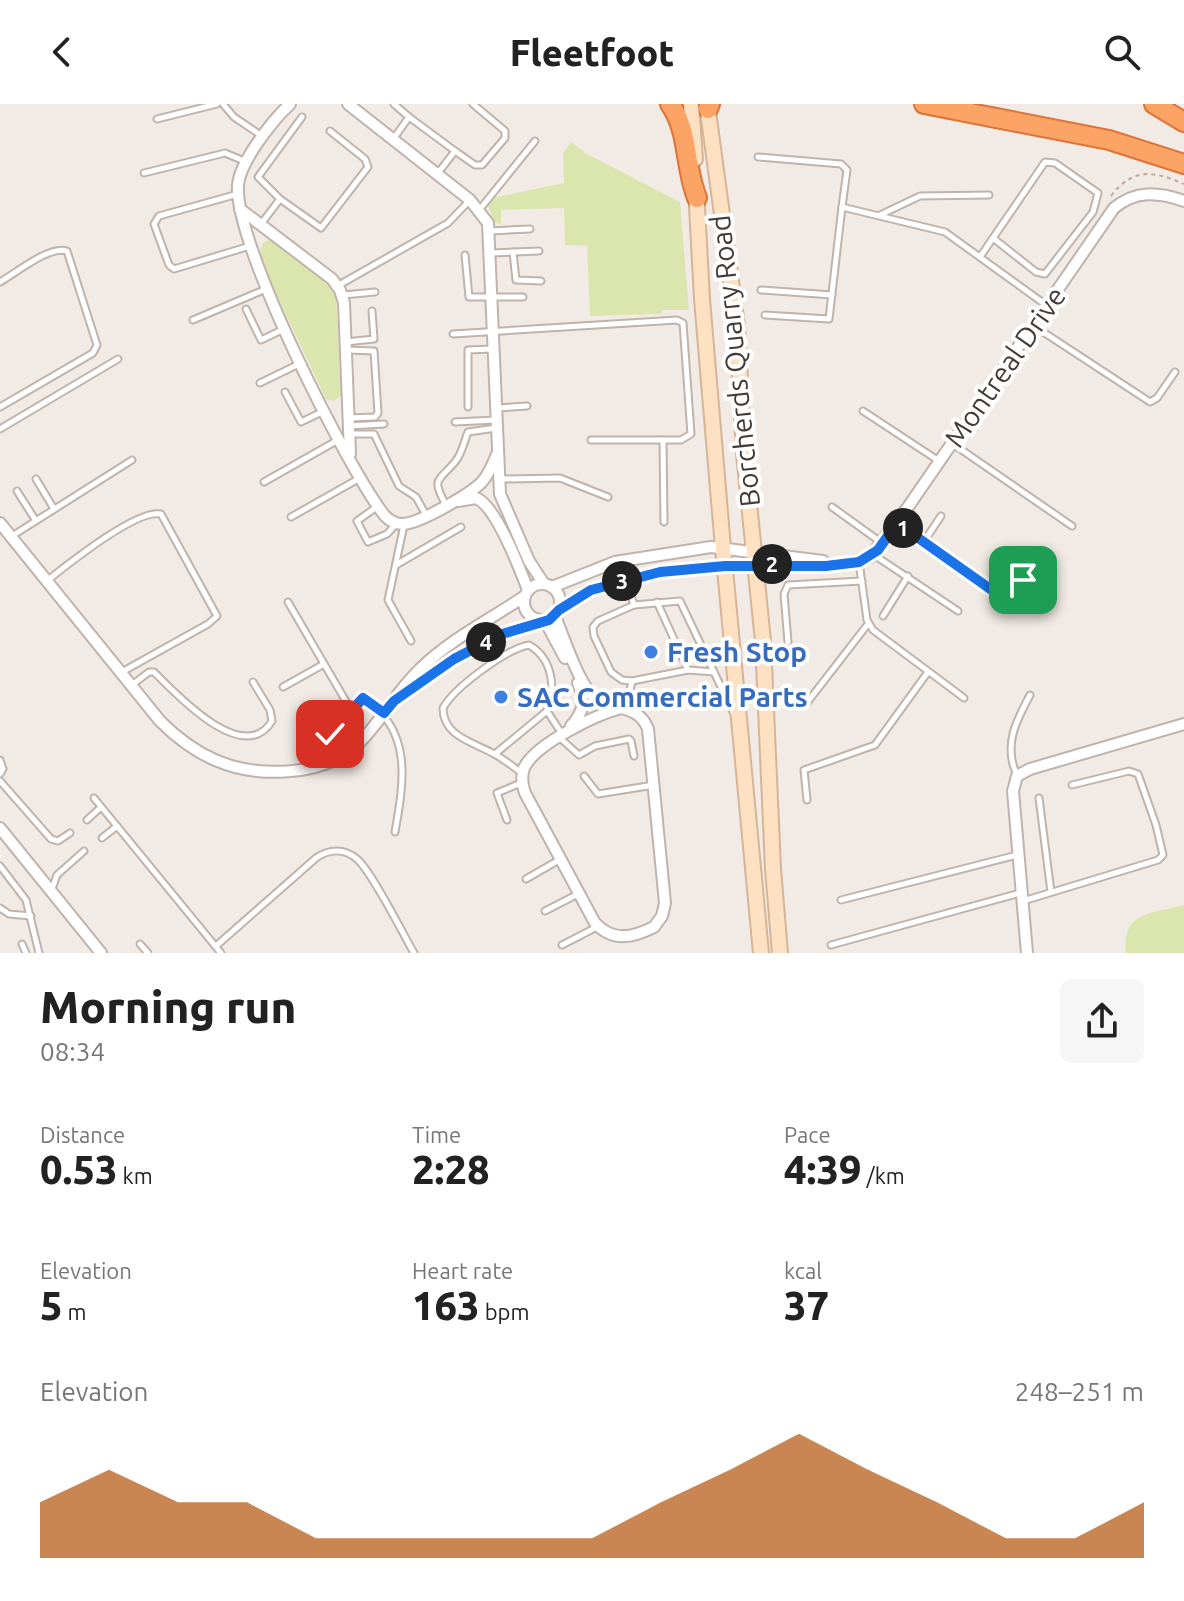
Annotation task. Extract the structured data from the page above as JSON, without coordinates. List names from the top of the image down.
{
  "streets": {
    "main road": ["Borcherds Quarry Road"],
    "street": ["Montreal Drive"]
  },
  "crossings": [
    ["Borcherds Quarry Road", "Montreal Drive"]
  ],
  "places": ["Fresh Stop", "SAC Commercial Parts"],
  "page": {
    "header": "Fleetfoot",
    "pins": [
      "1",
      "2",
      "3",
      "4"
    ],
    "heading": ["Morning run", "08:34"],
    "stats": [
      ["Distance", "0.53 km"],
      ["Time", "2:28"],
      ["Pace", "4:39 /km"],
      ["Elevation", "5 m"],
      ["Heart rate", "163 bpm"],
      ["kcal", "37"]
    ],
    "chart": ["Elevation", "248–251 m"]
  }
}
